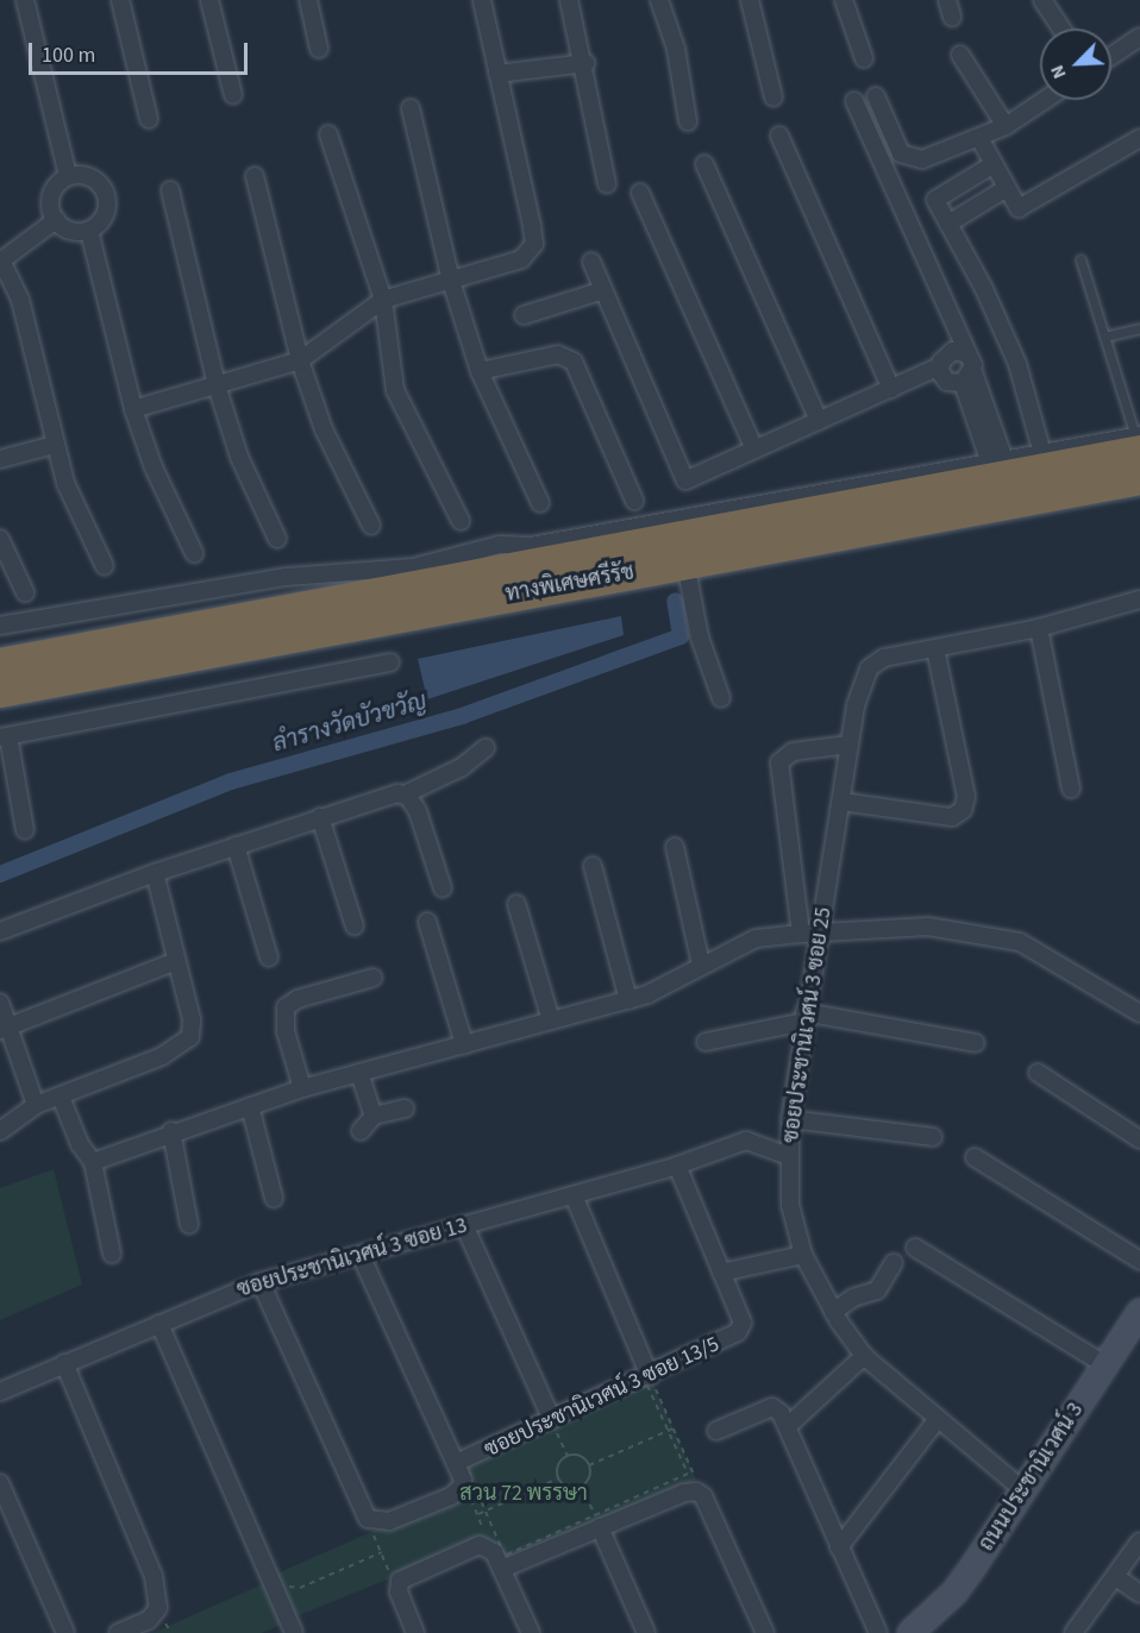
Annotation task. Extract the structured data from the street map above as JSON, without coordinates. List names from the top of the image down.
{
  "streets": {
    "highway": ["ทางพิเศษศรีรัช"],
    "street": [
      "ซอยประชานิเวศน์ 3 ซอย 25",
      "ซอยประชานิเวศน์ 3 ซอย 13",
      "ซอยประชานิเวศน์ 3 ซอย 13/5",
      "ถนนประชานิเวศน์ 3"
    ]
  },
  "crossings": [
    ["ซอยประชานิเวศน์ 3 ซอย 25", "ซอยประชานิเวศน์ 3 ซอย 13"],
    ["ซอยประชานิเวศน์ 3 ซอย 25", "ถนนประชานิเวศน์ 3"],
    ["ซอยประชานิเวศน์ 3 ซอย 13", "ซอยประชานิเวศน์ 3 ซอย 13/5"]
  ],
  "water": ["ลำรางวัดบัวขวัญ"],
  "parks": ["สวน 72 พรรษา"],
  "scale_bar": "100 m",
  "north": "bottom left"
}
